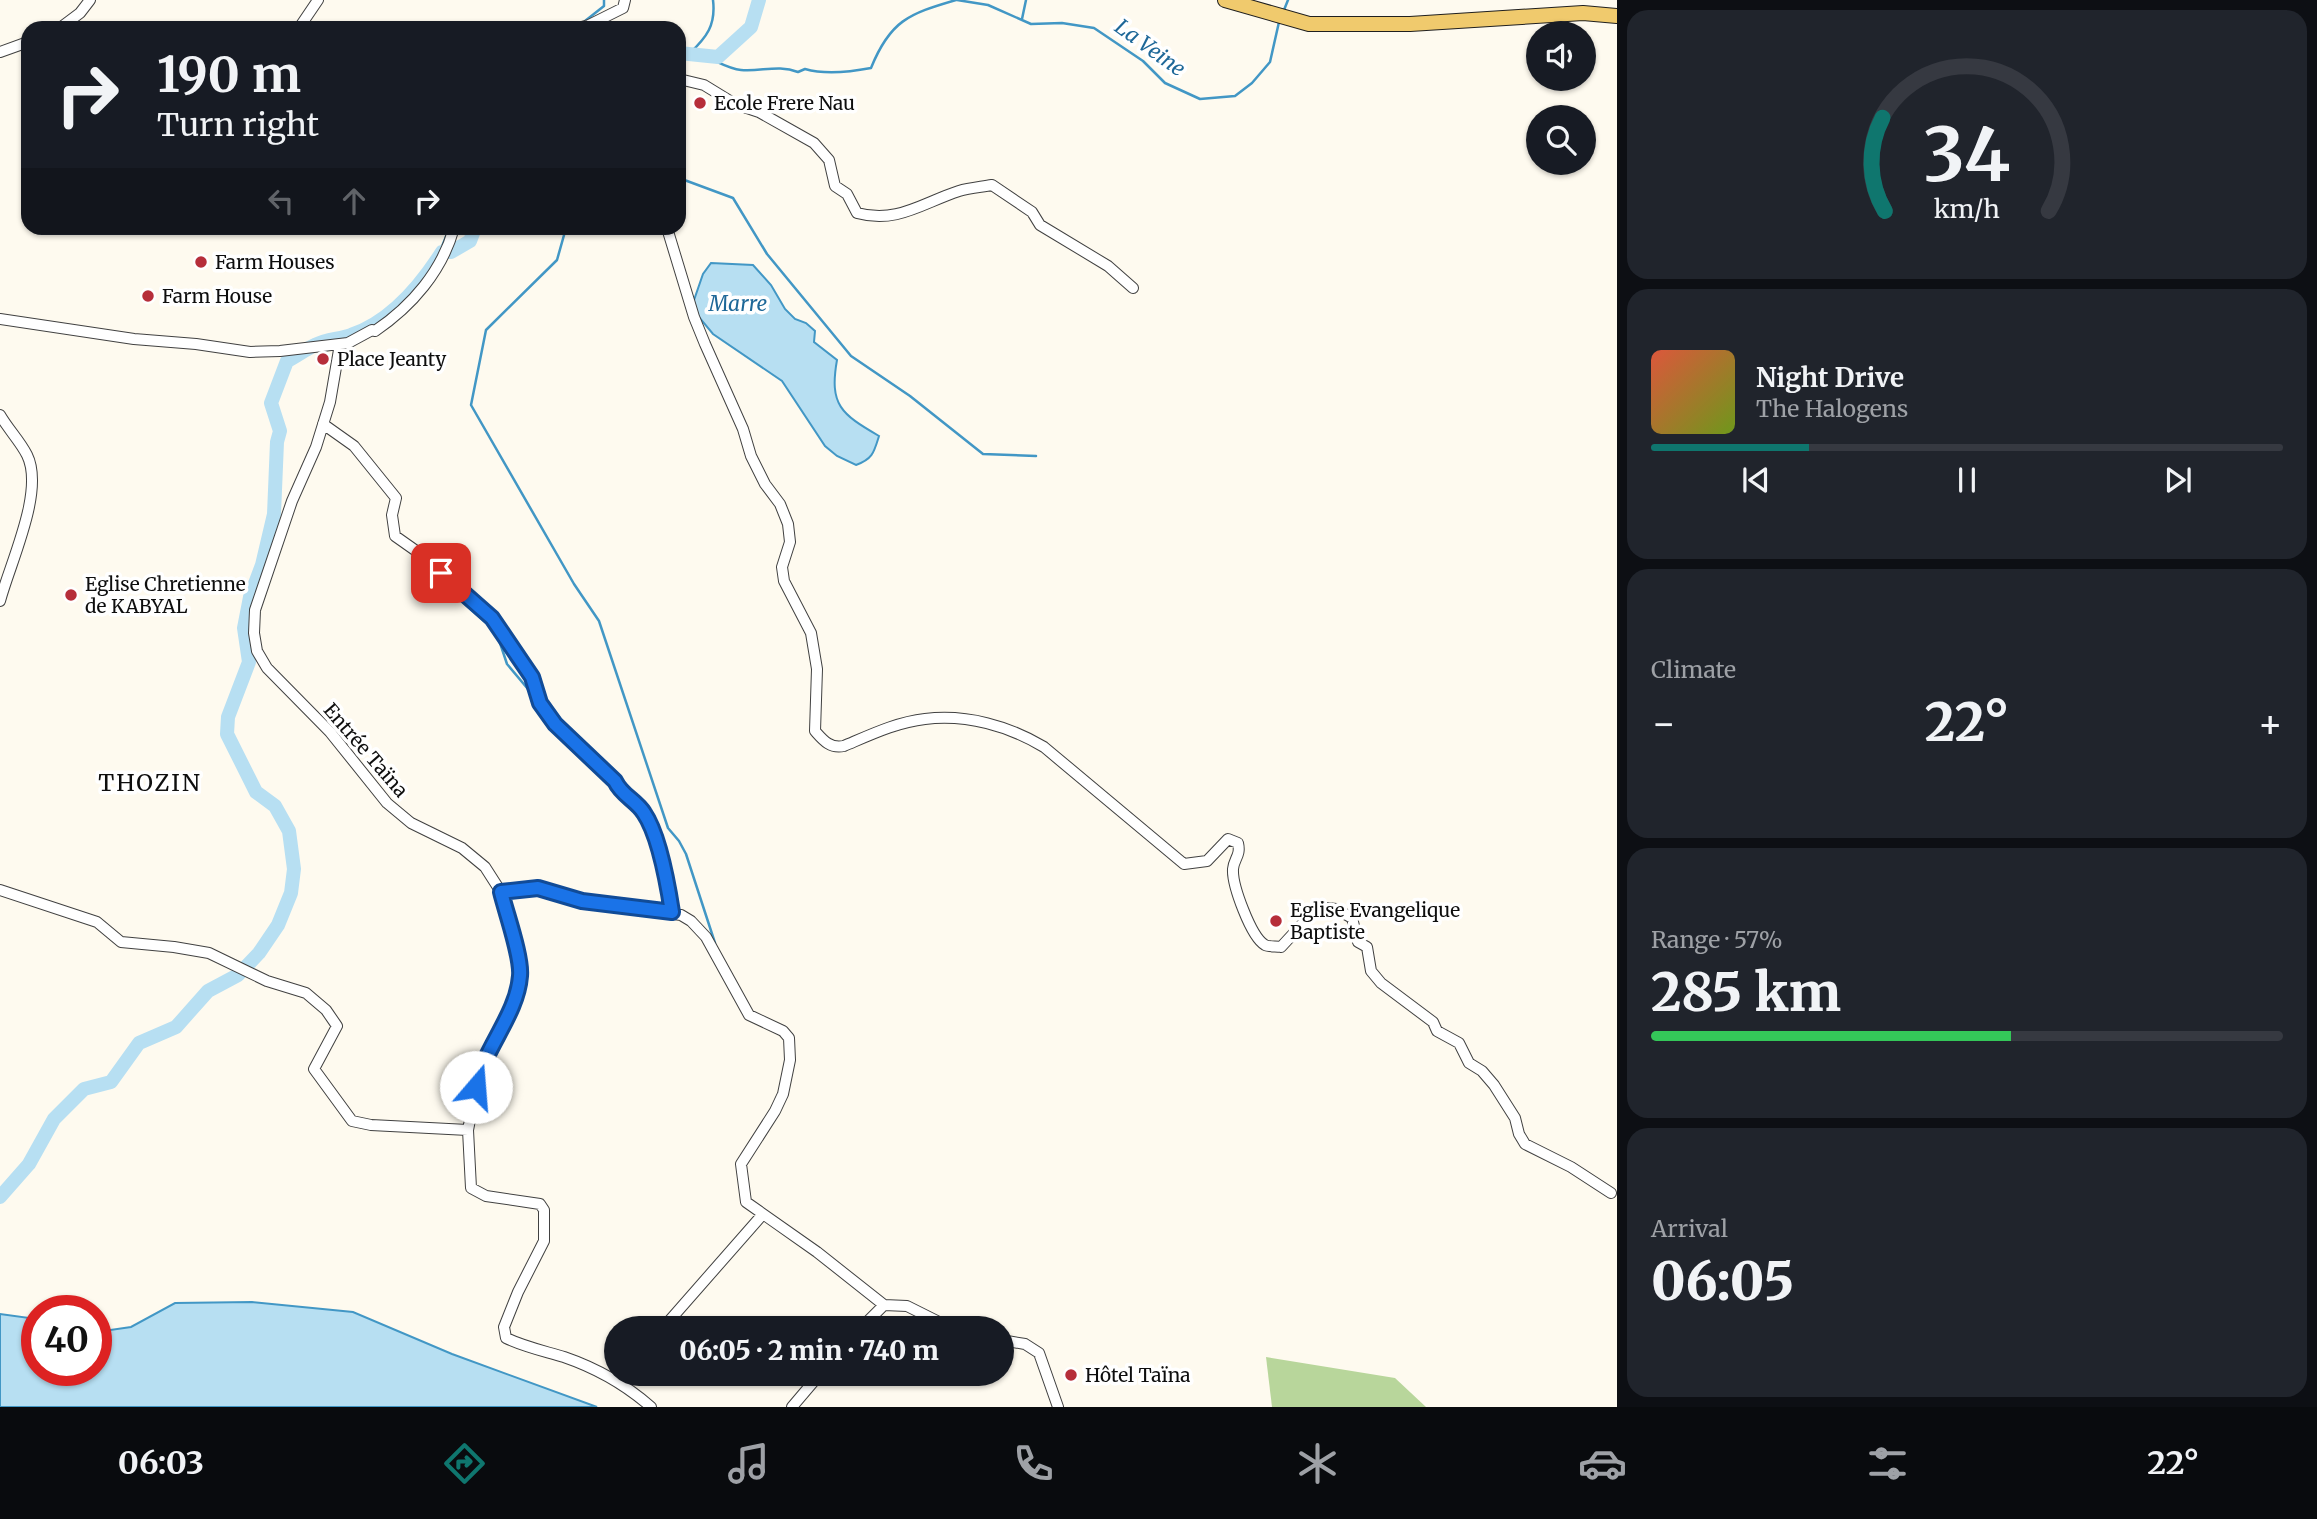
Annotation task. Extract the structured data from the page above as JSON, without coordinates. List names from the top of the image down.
{
  "streets": {
    "street": ["Entrée Taïna"]
  },
  "districts": ["THOZIN"],
  "water": ["La Veine", "Marre"],
  "places": [
    "Ecole Frere Nau",
    "Farm Houses",
    "Farm House",
    "Place Jeanty",
    "Eglise Chretienne de KABYAL",
    "Eglise Evangelique Baptiste",
    "Hôtel Taïna"
  ],
  "page": {
    "turn": ["190 m", "Turn right"],
    "song": ["Night Drive", "The Halogens"],
    "tile": [
      "Climate",
      ["Range · 57%", "285 km"],
      ["Arrival", "06:05"]
    ],
    "heat": ["−", "22°", "+"],
    "limit": "40",
    "trip": "06:05 · 2 min · 740 m",
    "tabs": ["06:03", "22°"],
    "gauge": ["34", "km/h"]
  }
}
